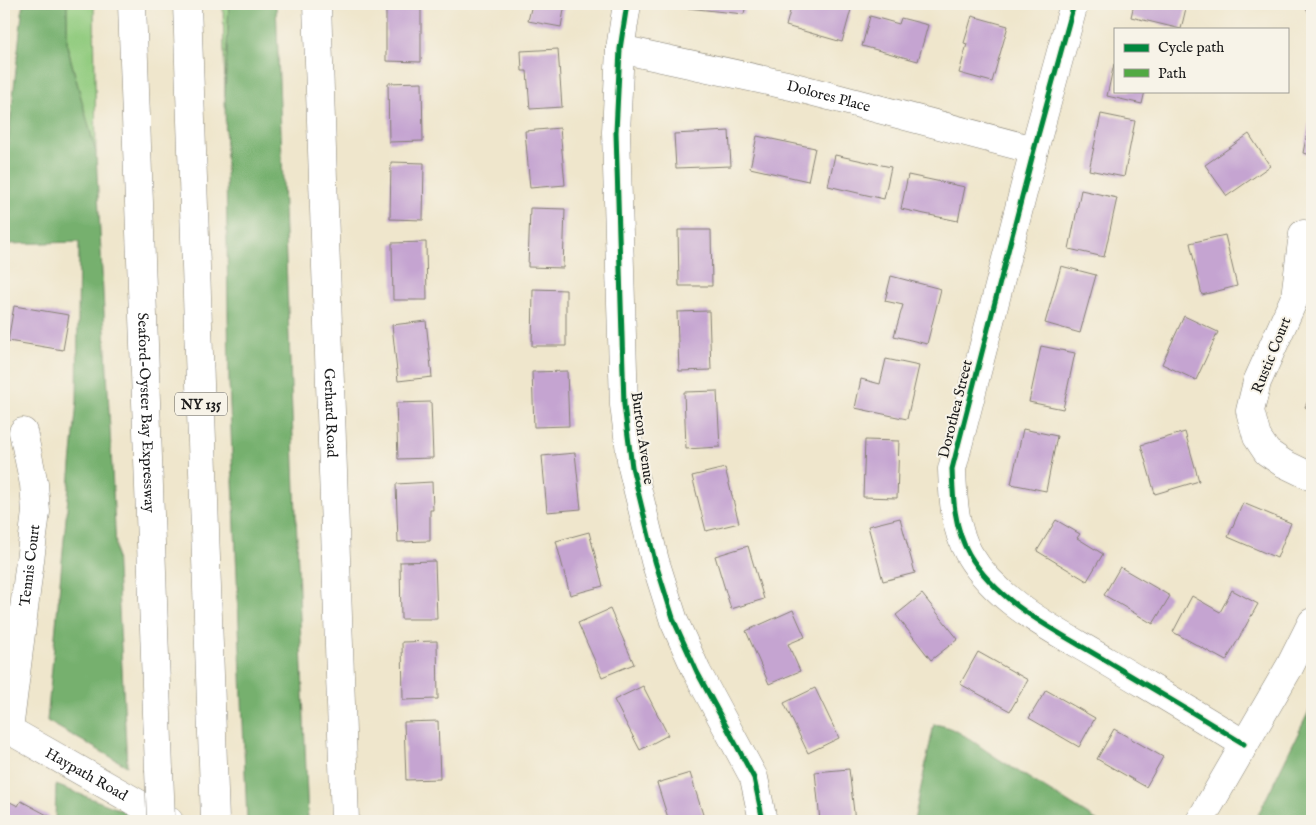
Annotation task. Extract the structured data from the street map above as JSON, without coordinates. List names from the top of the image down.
{
  "streets": {
    "main road": [
      "Dolores Place",
      "Rustic Court",
      "NY 135",
      "Dorothea Street",
      "Gerhard Road",
      "Seaford-Oyster Bay Expressway",
      "Burton Avenue",
      "Tennis Court",
      "Haypath Road"
    ]
  },
  "crossings": [
    ["Dolores Place", "Dorothea Street"],
    ["Dolores Place", "Burton Avenue"],
    ["Tennis Court", "Haypath Road"]
  ],
  "legend": ["Cycle path", "Path"]
}
